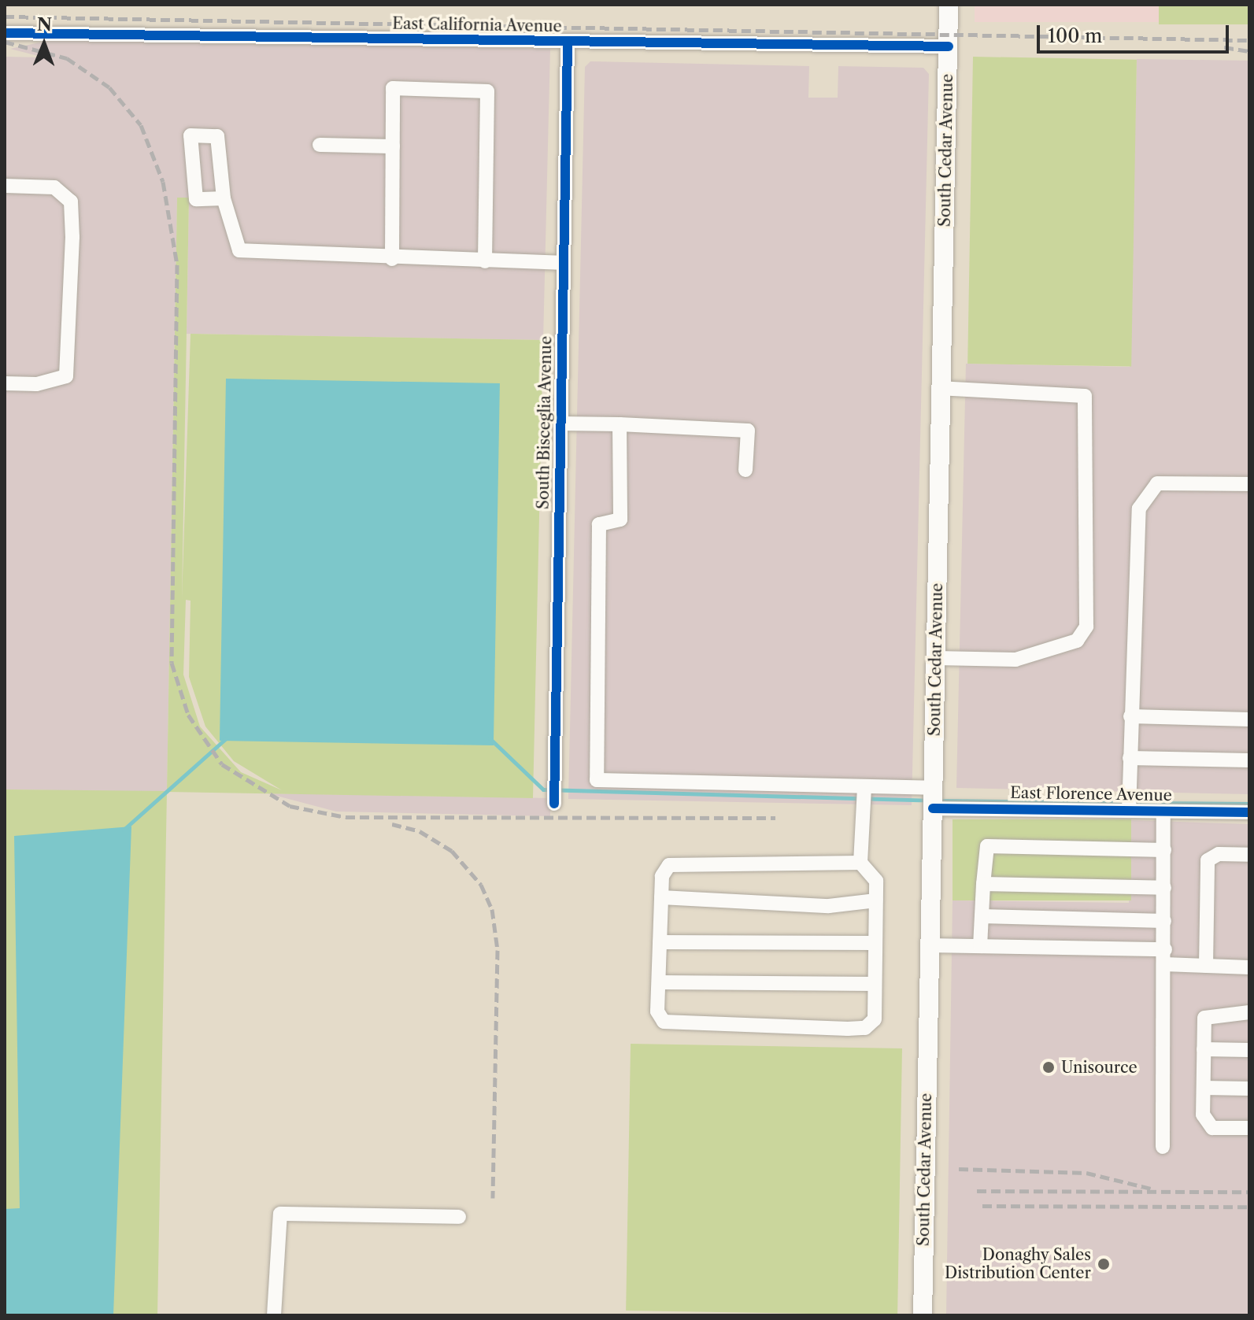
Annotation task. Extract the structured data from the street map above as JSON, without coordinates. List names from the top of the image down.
{
  "streets": {
    "main road": ["South Cedar Avenue"],
    "street": ["East California Avenue", "South Bisceglia Avenue", "East Florence Avenue"]
  },
  "crossings": [
    ["East California Avenue", "South Cedar Avenue"],
    ["East California Avenue", "South Bisceglia Avenue"],
    ["South Cedar Avenue", "East Florence Avenue"]
  ],
  "places": ["Unisource", "Donaghy Sales Distribution Center"],
  "scale_bar": "100 m",
  "north": "top"
}
